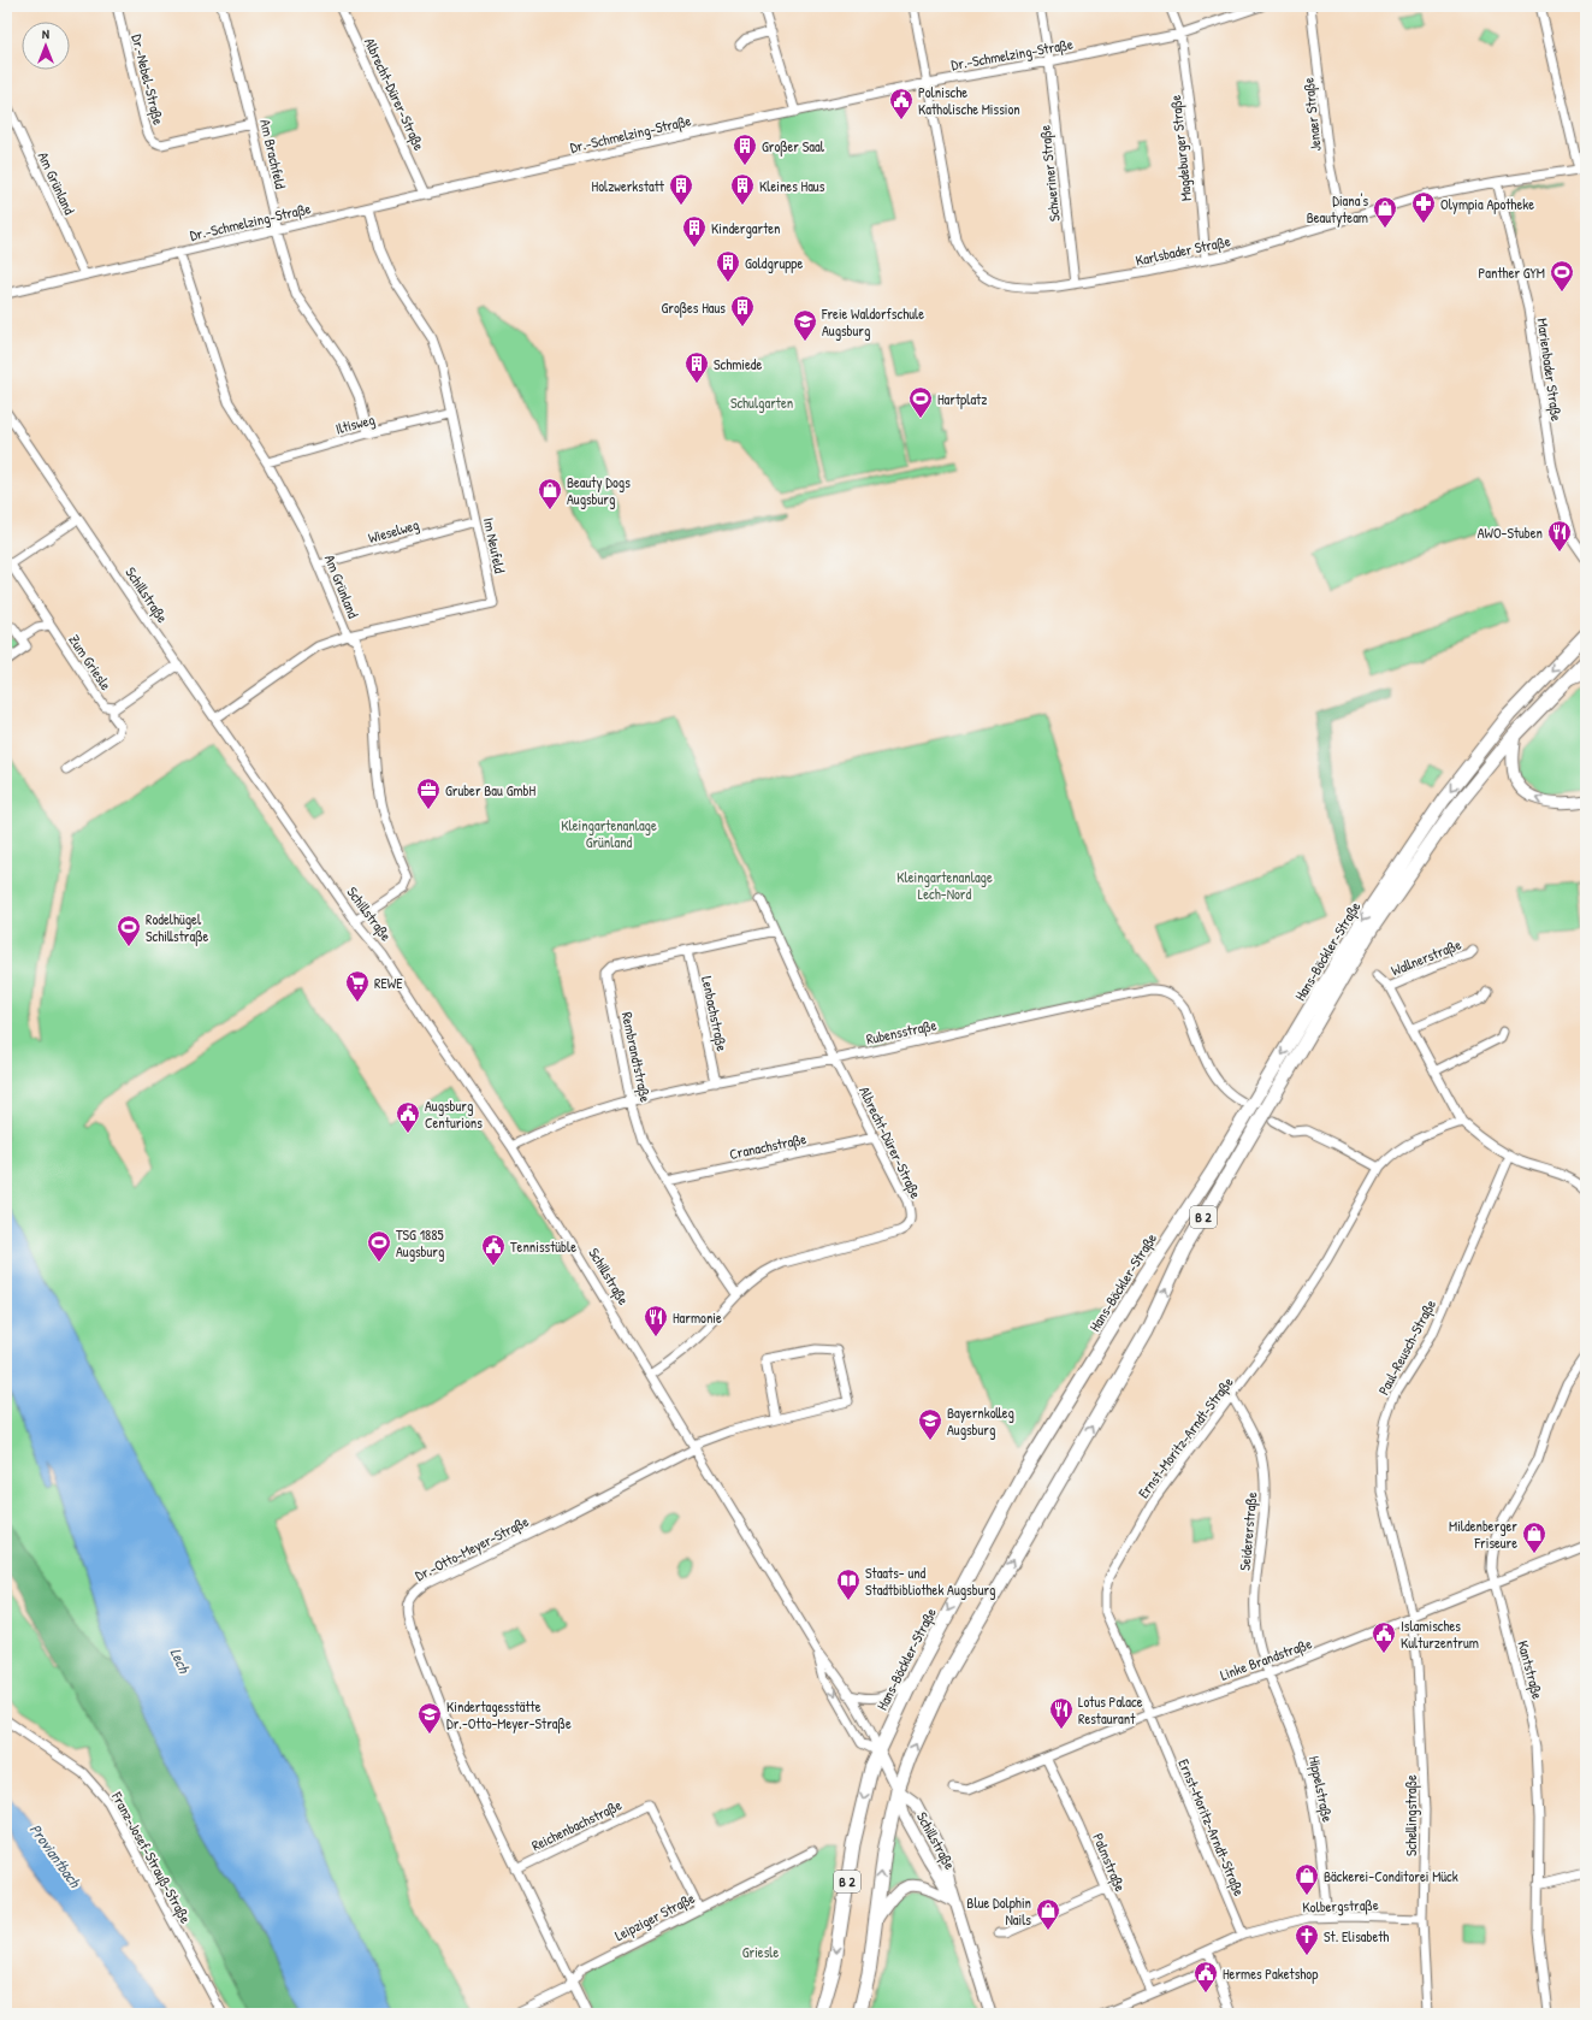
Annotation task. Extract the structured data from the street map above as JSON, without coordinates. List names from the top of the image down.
{
  "streets": {
    "main road": ["Hans-Böckler-Straße", "B 2"],
    "street": [
      "Dr.-Schmelzing-Straße",
      "Dr.-Nebel-Straße",
      "Albrecht-Dürer-Straße",
      "Jenaer Straße",
      "Magdeburger Straße",
      "Am Brachfeld",
      "Schweriner Straße",
      "Am Grünland",
      "Karlsbader Straße",
      "Marienbader Straße",
      "Iltisweg",
      "Wieselweg",
      "Im Neufeld",
      "Schillstraße",
      "Zum Griesle",
      "Wallnerstraße",
      "Lenbachstraße",
      "Rubensstraße",
      "Rembrandtstraße",
      "Cranachstraße",
      "Paul-Reusch-Straße",
      "Ernst-Moritz-Arndt-Straße",
      "Seidererstraße",
      "Dr.-Otto-Meyer-Straße",
      "Linke Brandstraße",
      "Kantstraße",
      "Hippelstraße",
      "Schellingstraße",
      "Reichenbachstraße",
      "Franz-Josef-Strauß-Straße",
      "Palmstraße",
      "Kolbergstraße",
      "Leipziger Straße"
    ]
  },
  "crossings": [
    ["Dr.-Schmelzing-Straße", "Albrecht-Dürer-Straße"],
    ["Dr.-Schmelzing-Straße", "Magdeburger Straße"],
    ["Dr.-Schmelzing-Straße", "Am Brachfeld"],
    ["Dr.-Schmelzing-Straße", "Schweriner Straße"],
    ["Dr.-Schmelzing-Straße", "Am Grünland"],
    ["Dr.-Schmelzing-Straße", "Karlsbader Straße"],
    ["Dr.-Schmelzing-Straße", "Im Neufeld"],
    ["Dr.-Nebel-Straße", "Am Brachfeld"],
    ["Albrecht-Dürer-Straße", "Schillstraße"],
    ["Albrecht-Dürer-Straße", "Rubensstraße"],
    ["Albrecht-Dürer-Straße", "Rembrandtstraße"],
    ["Albrecht-Dürer-Straße", "Cranachstraße"],
    ["Jenaer Straße", "Karlsbader Straße"],
    ["Magdeburger Straße", "Karlsbader Straße"],
    ["Am Brachfeld", "Iltisweg"],
    ["Schweriner Straße", "Karlsbader Straße"],
    ["Am Grünland", "Iltisweg"],
    ["Am Grünland", "Wieselweg"],
    ["Am Grünland", "Im Neufeld"],
    ["Am Grünland", "Schillstraße"],
    ["Karlsbader Straße", "Marienbader Straße"],
    ["Iltisweg", "Im Neufeld"],
    ["Wieselweg", "Im Neufeld"],
    ["Im Neufeld", "Schillstraße"],
    ["Schillstraße", "Zum Griesle"],
    ["Schillstraße", "Hans-Böckler-Straße"],
    ["Schillstraße", "Rubensstraße"],
    ["Schillstraße", "Dr.-Otto-Meyer-Straße"],
    ["Wallnerstraße", "Paul-Reusch-Straße"],
    ["Wallnerstraße", "Ernst-Moritz-Arndt-Straße"],
    ["Lenbachstraße", "Rubensstraße"],
    ["Lenbachstraße", "Rembrandtstraße"],
    ["Rubensstraße", "Rembrandtstraße"],
    ["Rembrandtstraße", "Cranachstraße"],
    ["Paul-Reusch-Straße", "Linke Brandstraße"],
    ["Paul-Reusch-Straße", "Schellingstraße"],
    ["Ernst-Moritz-Arndt-Straße", "Seidererstraße"],
    ["Ernst-Moritz-Arndt-Straße", "Linke Brandstraße"],
    ["Ernst-Moritz-Arndt-Straße", "Kolbergstraße"],
    ["Seidererstraße", "Linke Brandstraße"],
    ["Seidererstraße", "Hippelstraße"],
    ["Dr.-Otto-Meyer-Straße", "Reichenbachstraße"],
    ["Dr.-Otto-Meyer-Straße", "Leipziger Straße"],
    ["Linke Brandstraße", "Kantstraße"],
    ["Linke Brandstraße", "Hippelstraße"],
    ["Linke Brandstraße", "Schellingstraße"],
    ["Linke Brandstraße", "Palmstraße"],
    ["Hippelstraße", "Kolbergstraße"],
    ["Schellingstraße", "Kolbergstraße"],
    ["Reichenbachstraße", "Leipziger Straße"],
    ["Palmstraße", "Kolbergstraße"]
  ],
  "water": ["Lech", "Proviantbach"],
  "parks": [
    "Schulgarten",
    "Kleingartenanlage Grünland",
    "Kleingartenanlage Lech-Nord",
    "Griesle"
  ],
  "places": {
    "public building": [
      "Polnische Katholische Mission",
      "Augsburg Centurions",
      "Tennisstüble",
      "Islamisches Kulturzentrum",
      "Hermes Paketshop"
    ],
    "building": [
      "Großer Saal",
      "Holzwerkstatt",
      "Kleines Haus",
      "Kindergarten",
      "Goldgruppe",
      "Großes Haus",
      "Schmiede"
    ],
    "pharmacy": ["Olympia Apotheke"],
    "shop": [
      "Diana's Beautyteam",
      "Beauty Dogs Augsburg",
      "Mildenberger Friseure",
      "Bäckerei-Conditorei Mück",
      "Blue Dolphin Nails"
    ],
    "sports": [
      "Panther GYM",
      "Hartplatz",
      "Rodelhügel Schillstraße",
      "TSG 1885 Augsburg"
    ],
    "school or university": ["Freie Waldorfschule Augsburg", "Bayernkolleg Augsburg", "Kindertagesstätte Dr.-Otto-Meyer-Straße"],
    "restaurant": ["AWO-Stuben", "Harmonie", "Lotus Palace Restaurant"],
    "office": ["Gruber Bau GmbH"],
    "supermarket": ["REWE"],
    "library": ["Staats- und Stadtbibliothek Augsburg"],
    "church": ["St. Elisabeth"]
  },
  "north": "top"
}
